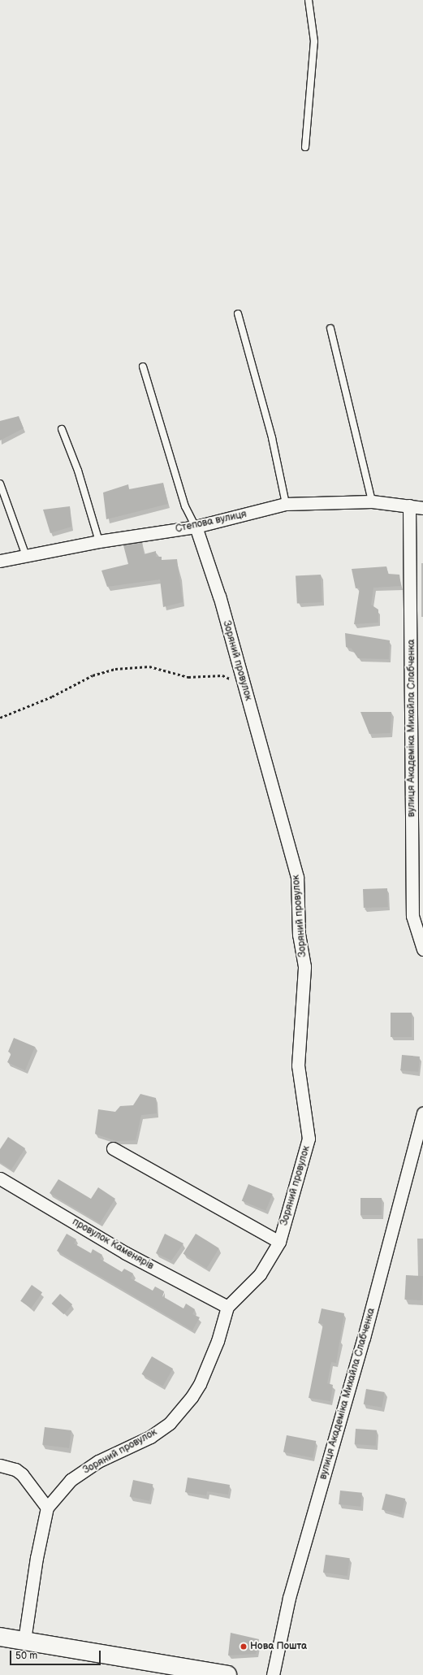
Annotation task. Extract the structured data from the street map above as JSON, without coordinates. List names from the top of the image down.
{
  "streets": {
    "street": [
      "Степова вулиця",
      "Зоряний провулок",
      "вулиця Академіка Михайла Слабченка",
      "провулок Каменярів"
    ]
  },
  "crossings": [
    ["Степова вулиця", "Зоряний провулок"],
    ["Степова вулиця", "вулиця Академіка Михайла Слабченка"],
    ["Зоряний провулок", "провулок Каменярів"]
  ],
  "places": ["Нова Пошта"],
  "scale_bar": "50 m"
}
